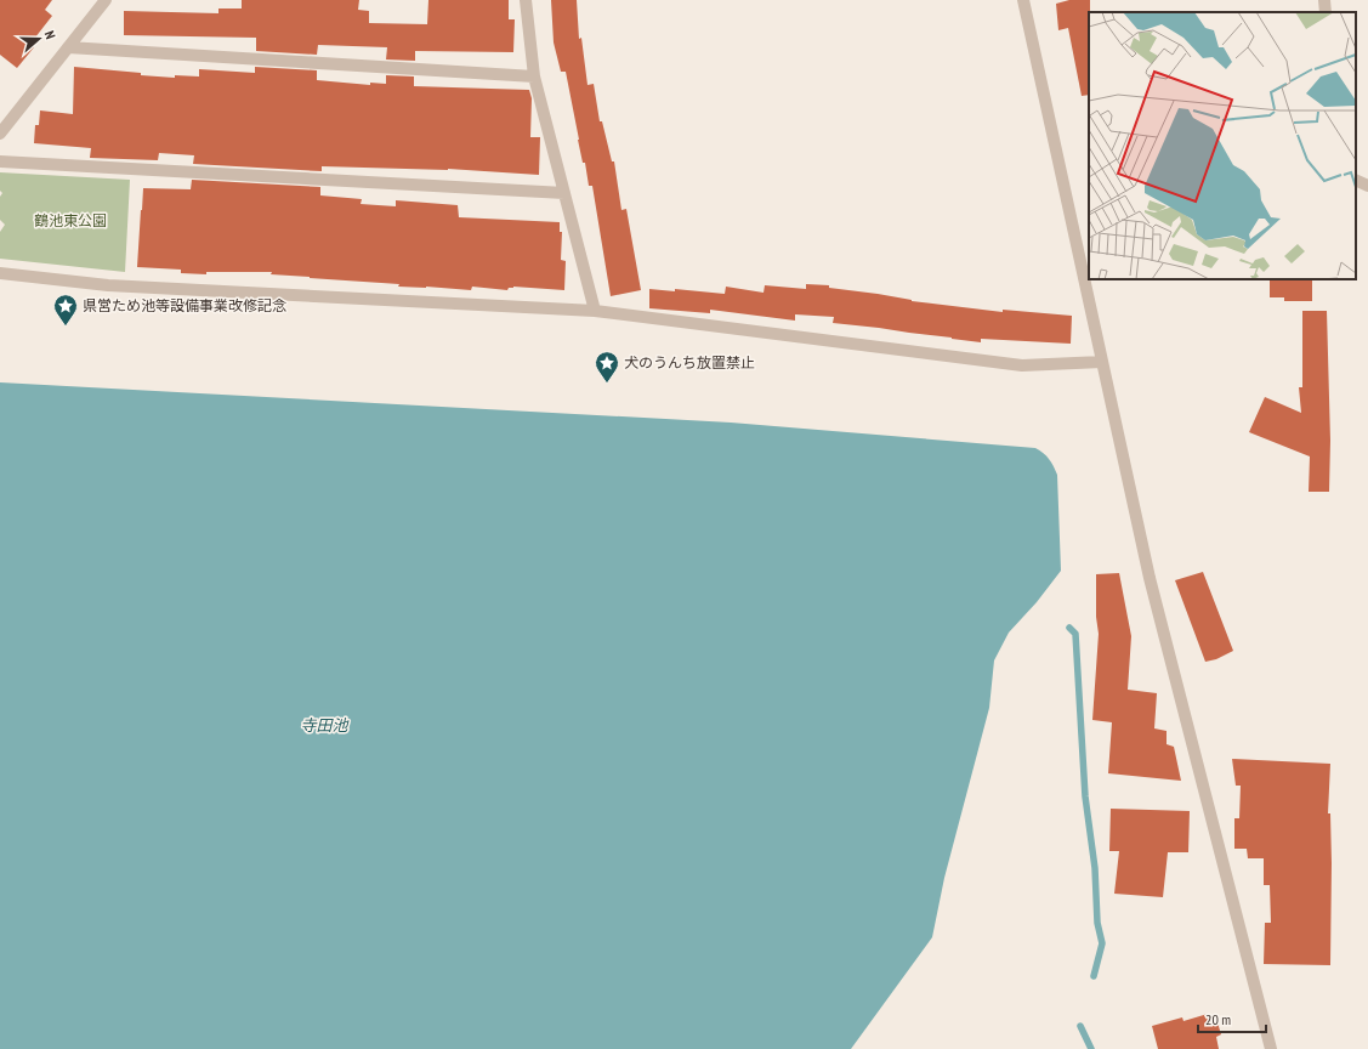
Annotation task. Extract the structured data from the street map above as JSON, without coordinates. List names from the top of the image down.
{
  "water": ["寺田池"],
  "parks": ["鶴池東公園"],
  "places": {
    "place": ["県営ため池等設備事業改修記念", "犬のうんち放置禁止"]
  },
  "scale_bar": "20 m",
  "north": "right"
}
